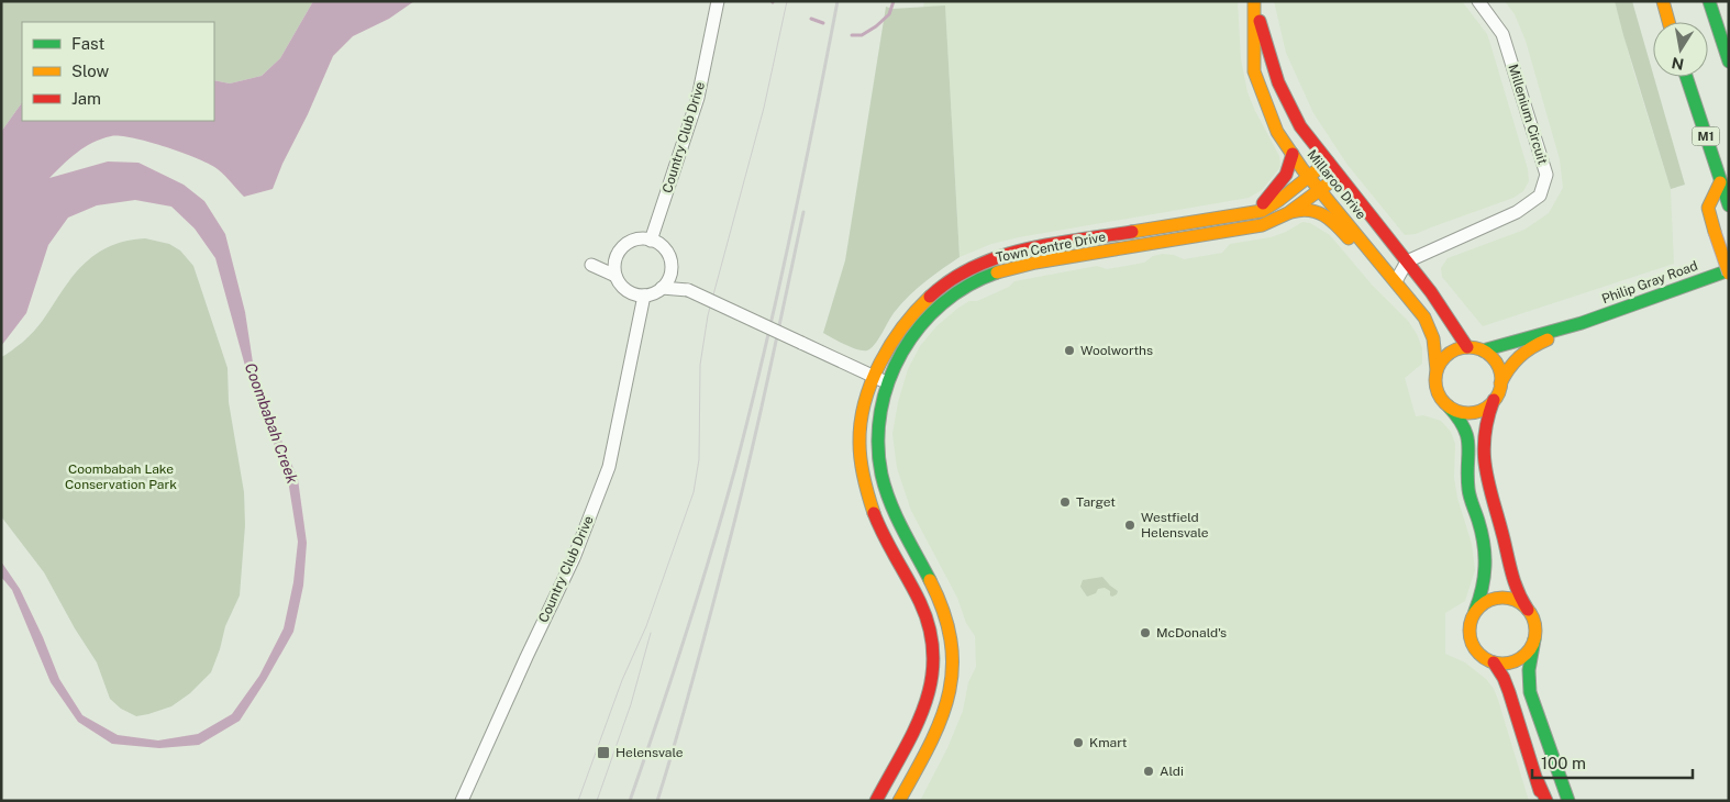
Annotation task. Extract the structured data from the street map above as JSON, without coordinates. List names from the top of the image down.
{
  "streets": {
    "main road": [
      "M1",
      "Millaroo Drive",
      "Town Centre Drive",
      "Philip Gray Road"
    ],
    "street": ["Millenium Circuit", "Country Club Drive"]
  },
  "crossings": [
    ["Millenium Circuit", "Millaroo Drive"],
    ["Millaroo Drive", "Town Centre Drive"],
    ["Millaroo Drive", "Philip Gray Road"]
  ],
  "water": ["Coombabah Creek"],
  "parks": ["Coombabah Lake Conservation Park"],
  "places": {
    "other": [
      "Woolworths",
      "Target",
      "Westfield Helensvale",
      "McDonald's",
      "Kmart",
      "Aldi"
    ],
    "transit": ["Helensvale"]
  },
  "legend": ["Fast", "Slow", "Jam"],
  "scale_bar": "100 m",
  "north": "bottom"
}
